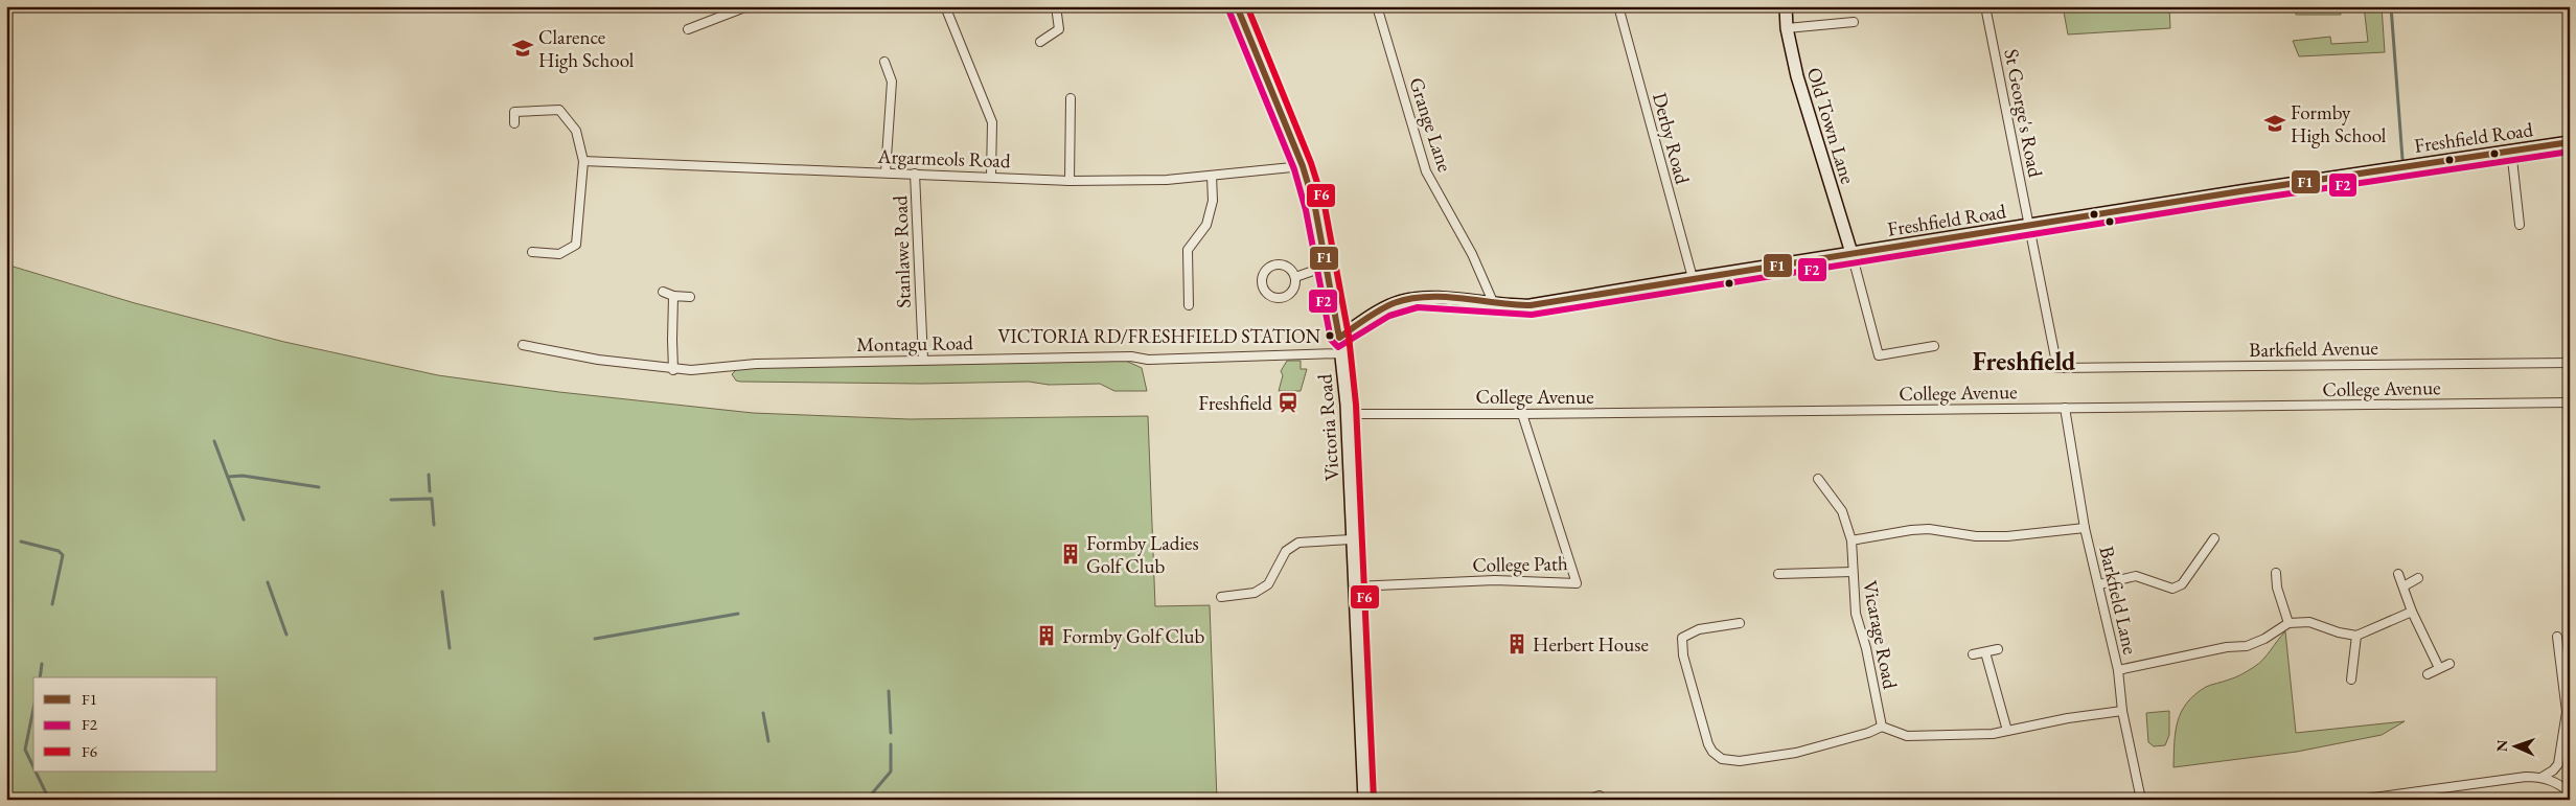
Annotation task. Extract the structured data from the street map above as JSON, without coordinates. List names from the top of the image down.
{
  "streets": {
    "street": [
      "St George's Road",
      "Grange Lane",
      "Old Town Lane",
      "Freshfield Road",
      "Derby Road",
      "Argarmeols Road",
      "Stanlawe Road",
      "Montagu Road",
      "Barkfield Avenue",
      "College Avenue",
      "Victoria Road",
      "College Path",
      "Barkfield Lane",
      "Vicarage Road"
    ]
  },
  "crossings": [
    ["St George's Road", "Freshfield Road"],
    ["St George's Road", "Barkfield Avenue"],
    ["Grange Lane", "Freshfield Road"],
    ["Old Town Lane", "Freshfield Road"],
    ["Freshfield Road", "Derby Road"],
    ["Freshfield Road", "Barkfield Avenue"],
    ["Freshfield Road", "Victoria Road"],
    ["Argarmeols Road", "Stanlawe Road"],
    ["Argarmeols Road", "Victoria Road"],
    ["Stanlawe Road", "Montagu Road"],
    ["Montagu Road", "Victoria Road"],
    ["College Avenue", "Victoria Road"],
    ["College Avenue", "College Path"],
    ["College Avenue", "Barkfield Lane"],
    ["Victoria Road", "College Path"]
  ],
  "districts": ["Freshfield"],
  "places": {
    "school or university": ["Clarence High School", "Formby High School"],
    "other": ["VICTORIA RD/FRESHFIELD STATION"],
    "station": ["Freshfield"],
    "building": ["Formby Ladies Golf Club", "Formby Golf Club", "Herbert House"]
  },
  "lines": ["transit line F1", "transit line F6", "transit line F2"],
  "legend": ["F1", "F2", "F6"],
  "north": "left"
}
